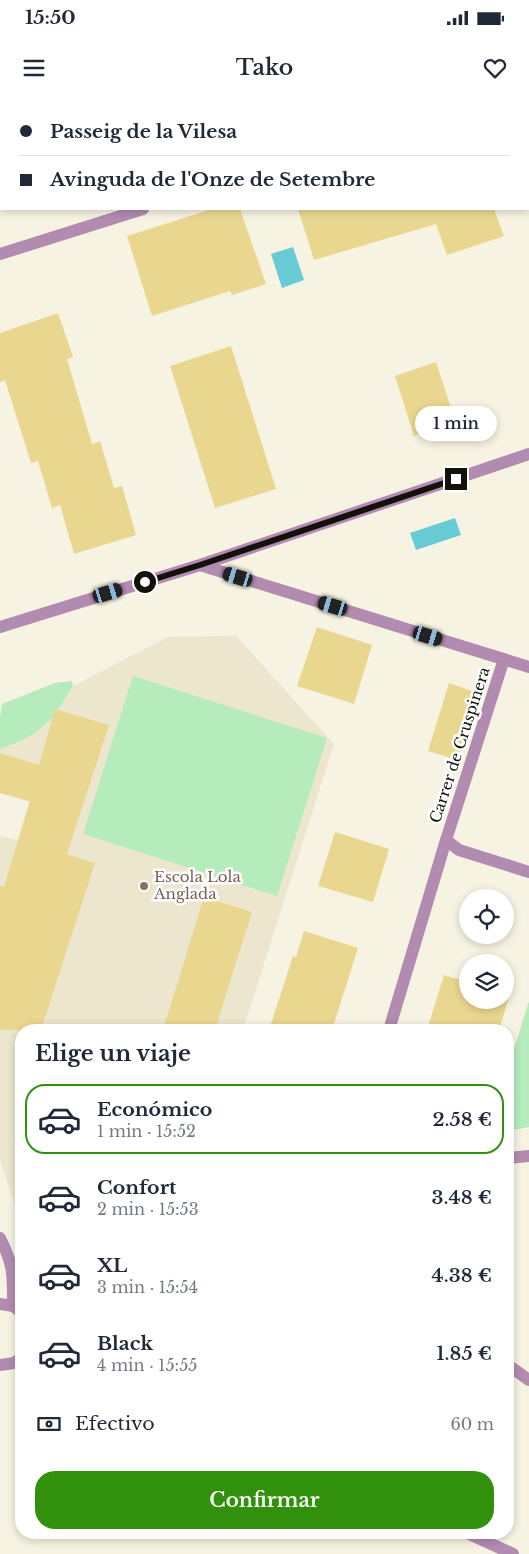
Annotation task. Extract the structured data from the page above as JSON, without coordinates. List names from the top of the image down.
{
  "streets": {
    "street": ["Carrer de Cruspinera"]
  },
  "places": ["Escola Lola Anglada"],
  "page": {
    "status": "15:50",
    "header": "Tako",
    "banner": ["Passeig de la Vilesa", "Avinguda de l'Onze de Setembre"],
    "bubble": "1 min",
    "heading": "Elige un viaje",
    "list": [
      {
        "name": "Económico",
        "note": "1 min · 15:52",
        "value": "2.58 €"
      },
      {
        "name": "Confort",
        "note": "2 min · 15:53",
        "value": "3.48 €"
      },
      {
        "name": "XL",
        "note": "3 min · 15:54",
        "value": "4.38 €"
      },
      {
        "name": "Black",
        "note": "4 min · 15:55",
        "value": "1.85 €"
      }
    ],
    "pay": ["Efectivo", "60 m"],
    "buttons": "Confirmar"
  }
}
